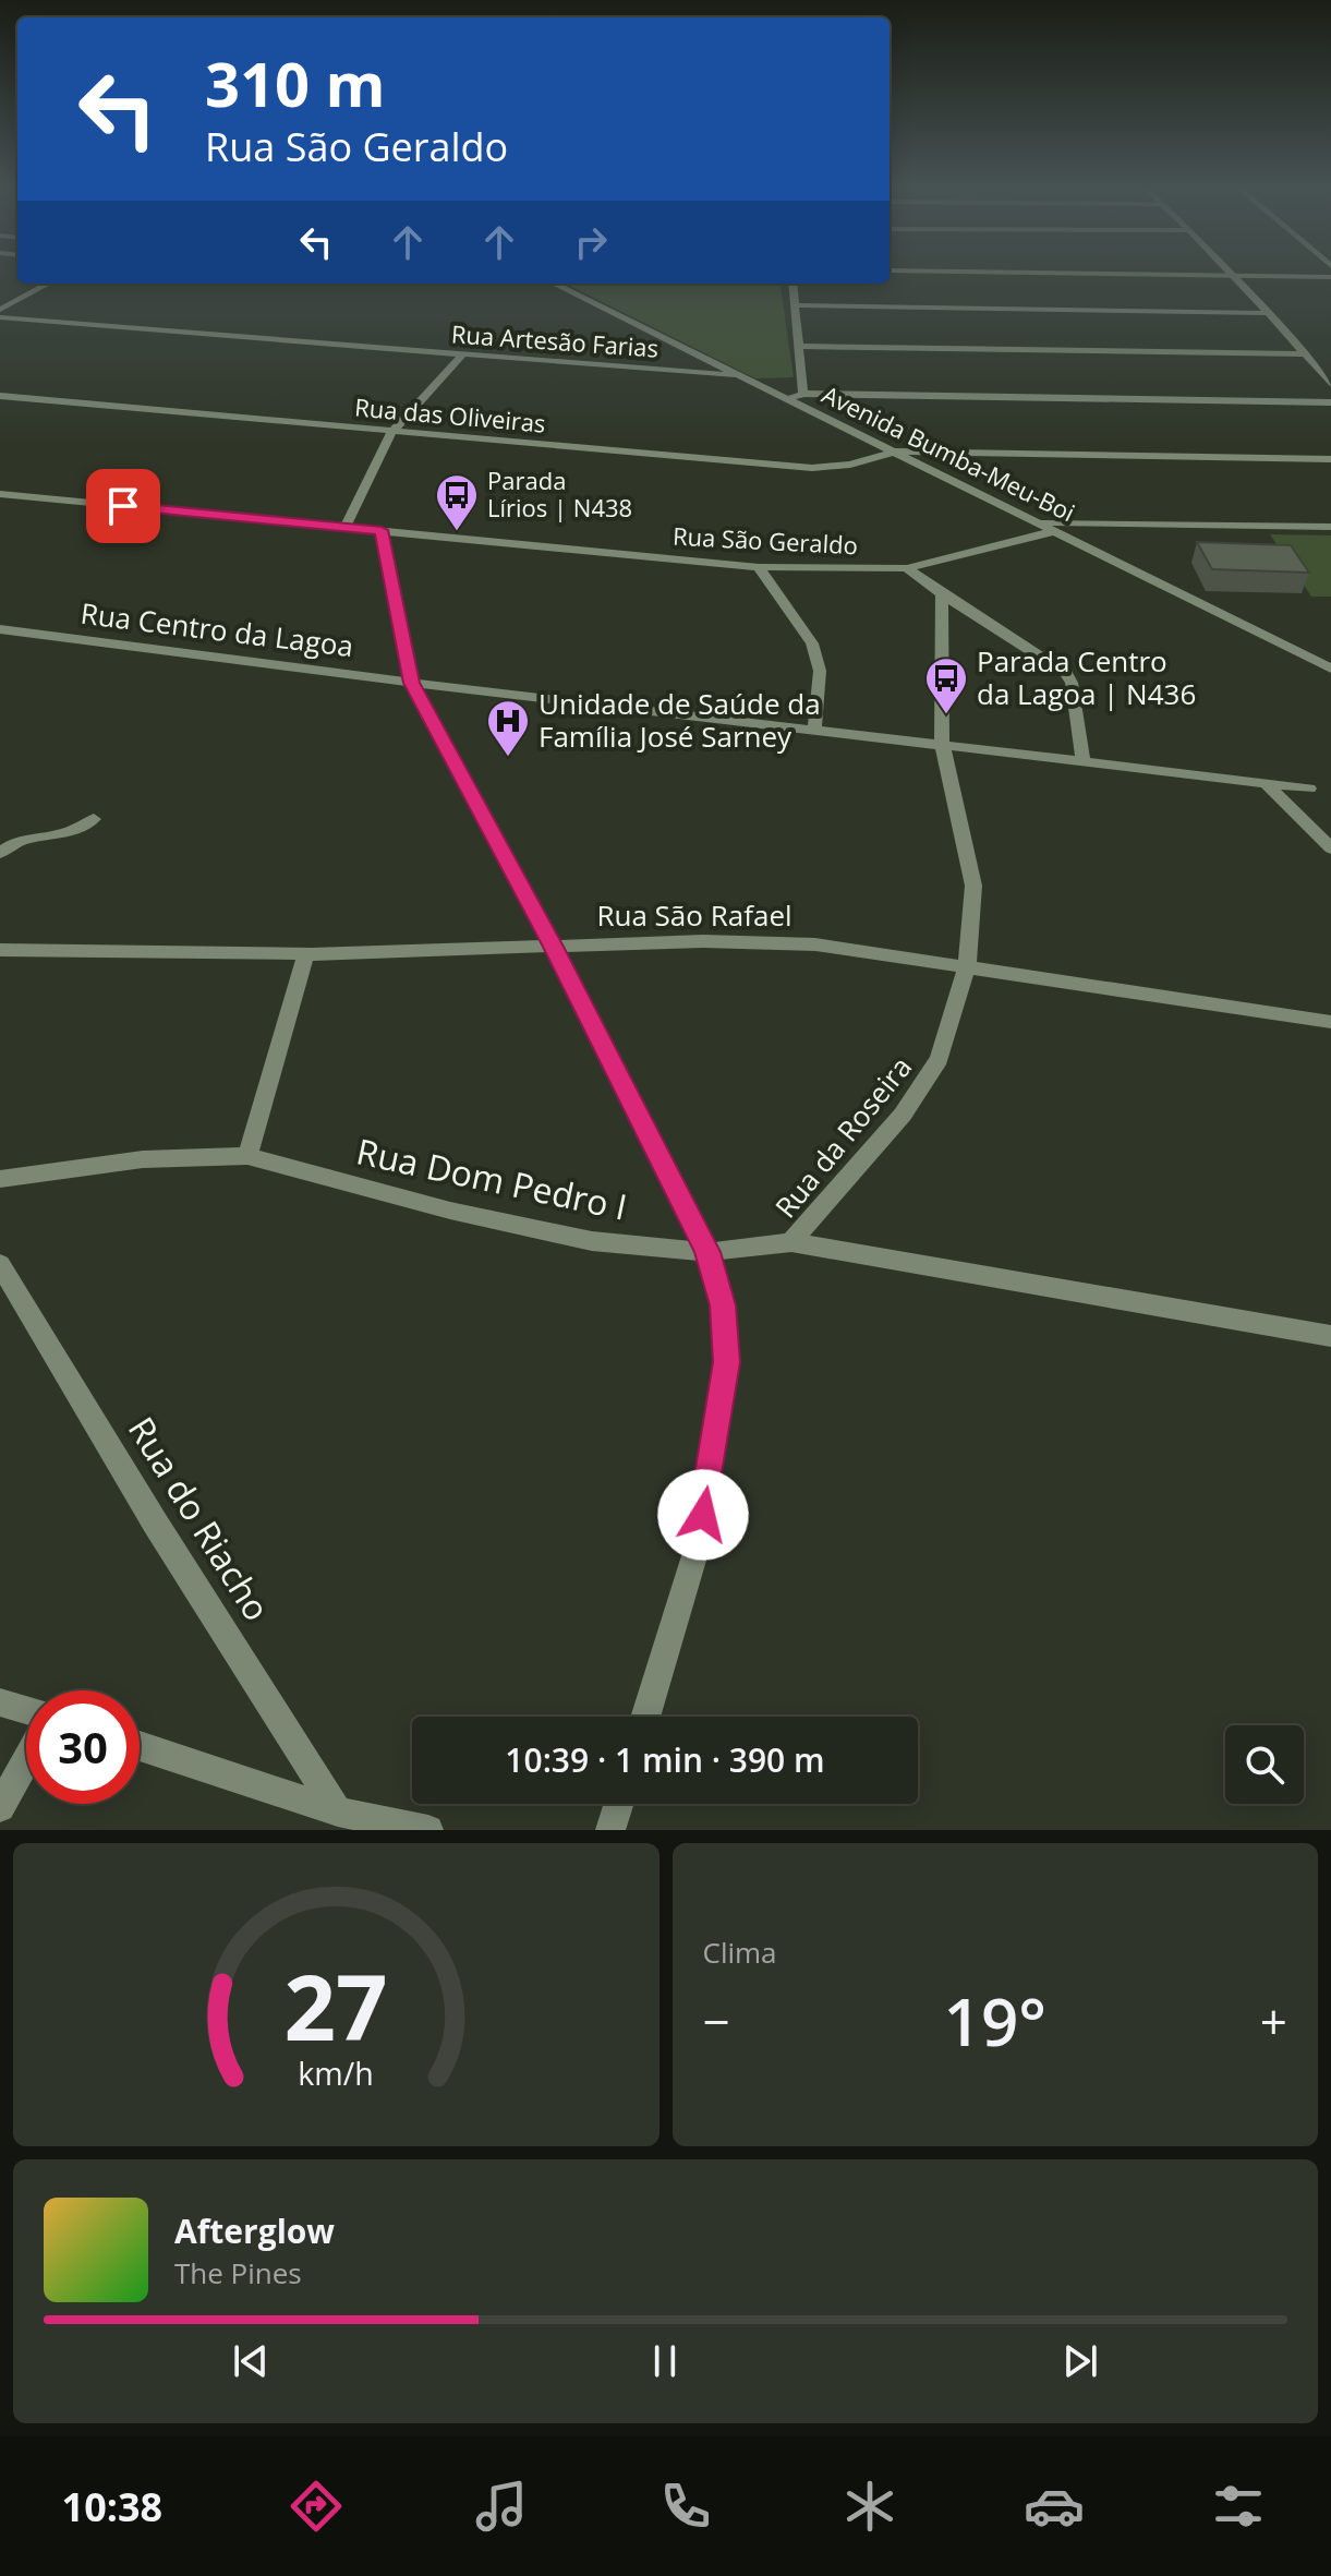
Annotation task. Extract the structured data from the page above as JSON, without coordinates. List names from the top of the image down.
{
  "streets": {
    "street": [
      "Rua Artesão Farias",
      "Rua das Oliveiras",
      "Avenida Bumba-Meu-Boi",
      "Rua São Geraldo",
      "Rua Centro da Lagoa",
      "Rua São Rafael",
      "Rua da Roseira",
      "Rua Dom Pedro I",
      "Rua do Riacho"
    ]
  },
  "crossings": [
    ["Rua Artesão Farias", "Avenida Bumba-Meu-Boi"],
    ["Rua das Oliveiras", "Avenida Bumba-Meu-Boi"],
    ["Avenida Bumba-Meu-Boi", "Rua São Geraldo"],
    ["Rua Centro da Lagoa", "Rua da Roseira"],
    ["Rua São Rafael", "Rua da Roseira"],
    ["Rua da Roseira", "Rua Dom Pedro I"]
  ],
  "places": {
    "bus stop": ["Parada Lírios | N438", "Parada Centro da Lagoa | N436"],
    "hospital": ["Unidade de Saúde da Família José Sarney"]
  },
  "page": {
    "turn": ["310 m", "Rua São Geraldo"],
    "limit": "30",
    "trip": "10:39 · 1 min · 390 m",
    "tile": "Clima",
    "heat": ["−", "19°", "+"],
    "song": ["Afterglow", "The Pines"],
    "tabs": "10:38",
    "gauge": ["27", "km/h"]
  }
}
